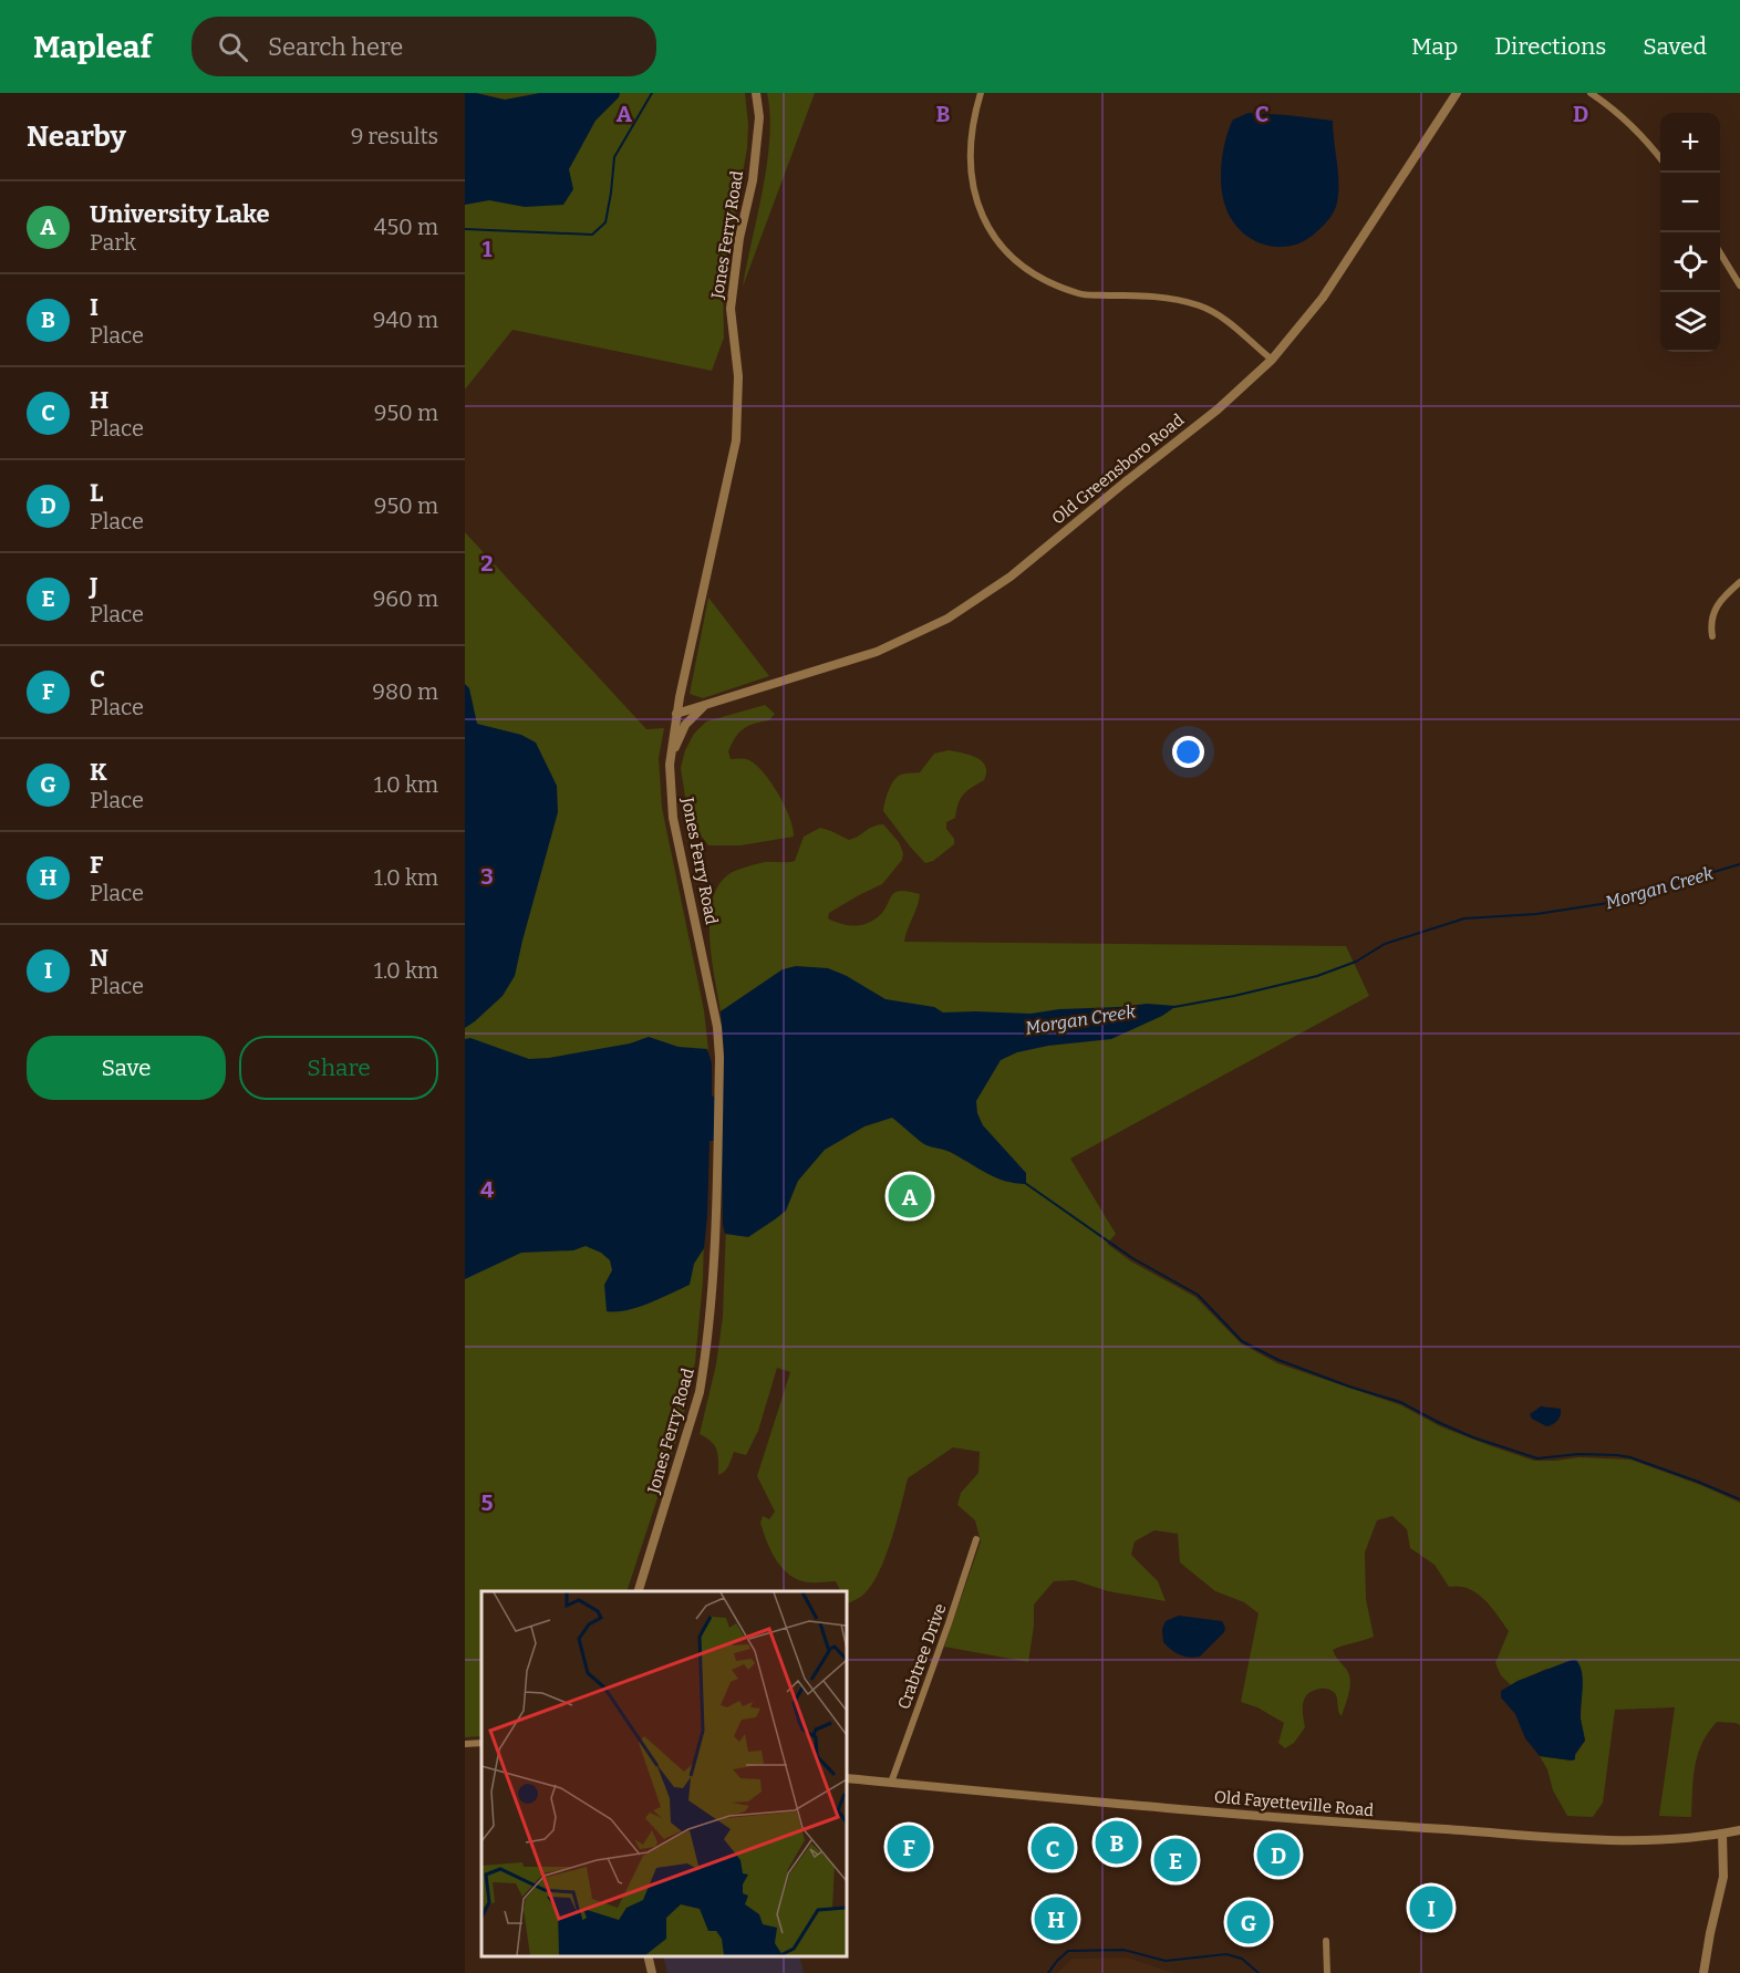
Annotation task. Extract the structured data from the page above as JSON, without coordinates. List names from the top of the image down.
{
  "streets": {
    "street": [
      "Jones Ferry Road",
      "Old Greensboro Road",
      "Crabtree Drive",
      "Old Fayetteville Road"
    ]
  },
  "crossings": [
    ["Jones Ferry Road", "Old Greensboro Road"],
    ["Crabtree Drive", "Old Fayetteville Road"]
  ],
  "water": ["Morgan Creek"],
  "page": {
    "header": "Mapleaf",
    "search": "Search here",
    "nav": ["Map", "Directions", "Saved"],
    "heading": ["Nearby", "9 results"],
    "map_buttons": ["+", "−"],
    "list": [
      {
        "mark": "A",
        "name": "University Lake",
        "note": "Park",
        "value": "450 m"
      },
      {
        "mark": "B",
        "name": "I",
        "note": "Place",
        "value": "940 m"
      },
      {
        "mark": "C",
        "name": "H",
        "note": "Place",
        "value": "950 m"
      },
      {
        "mark": "D",
        "name": "L",
        "note": "Place",
        "value": "950 m"
      },
      {
        "mark": "E",
        "name": "J",
        "note": "Place",
        "value": "960 m"
      },
      {
        "mark": "F",
        "name": "C",
        "note": "Place",
        "value": "980 m"
      },
      {
        "mark": "G",
        "name": "K",
        "note": "Place",
        "value": "1.0 km"
      },
      {
        "mark": "H",
        "name": "F",
        "note": "Place",
        "value": "1.0 km"
      },
      {
        "mark": "I",
        "name": "N",
        "note": "Place",
        "value": "1.0 km"
      }
    ],
    "buttons": ["Save", "Share"],
    "pins": [
      "A",
      "B",
      "F",
      "C",
      "D",
      "E",
      "I",
      "H",
      "G"
    ]
  },
  "grid": {
    "columns": [
      "A",
      "B",
      "C",
      "D"
    ],
    "rows": [
      "1",
      "2",
      "3",
      "4",
      "5"
    ]
  }
}
